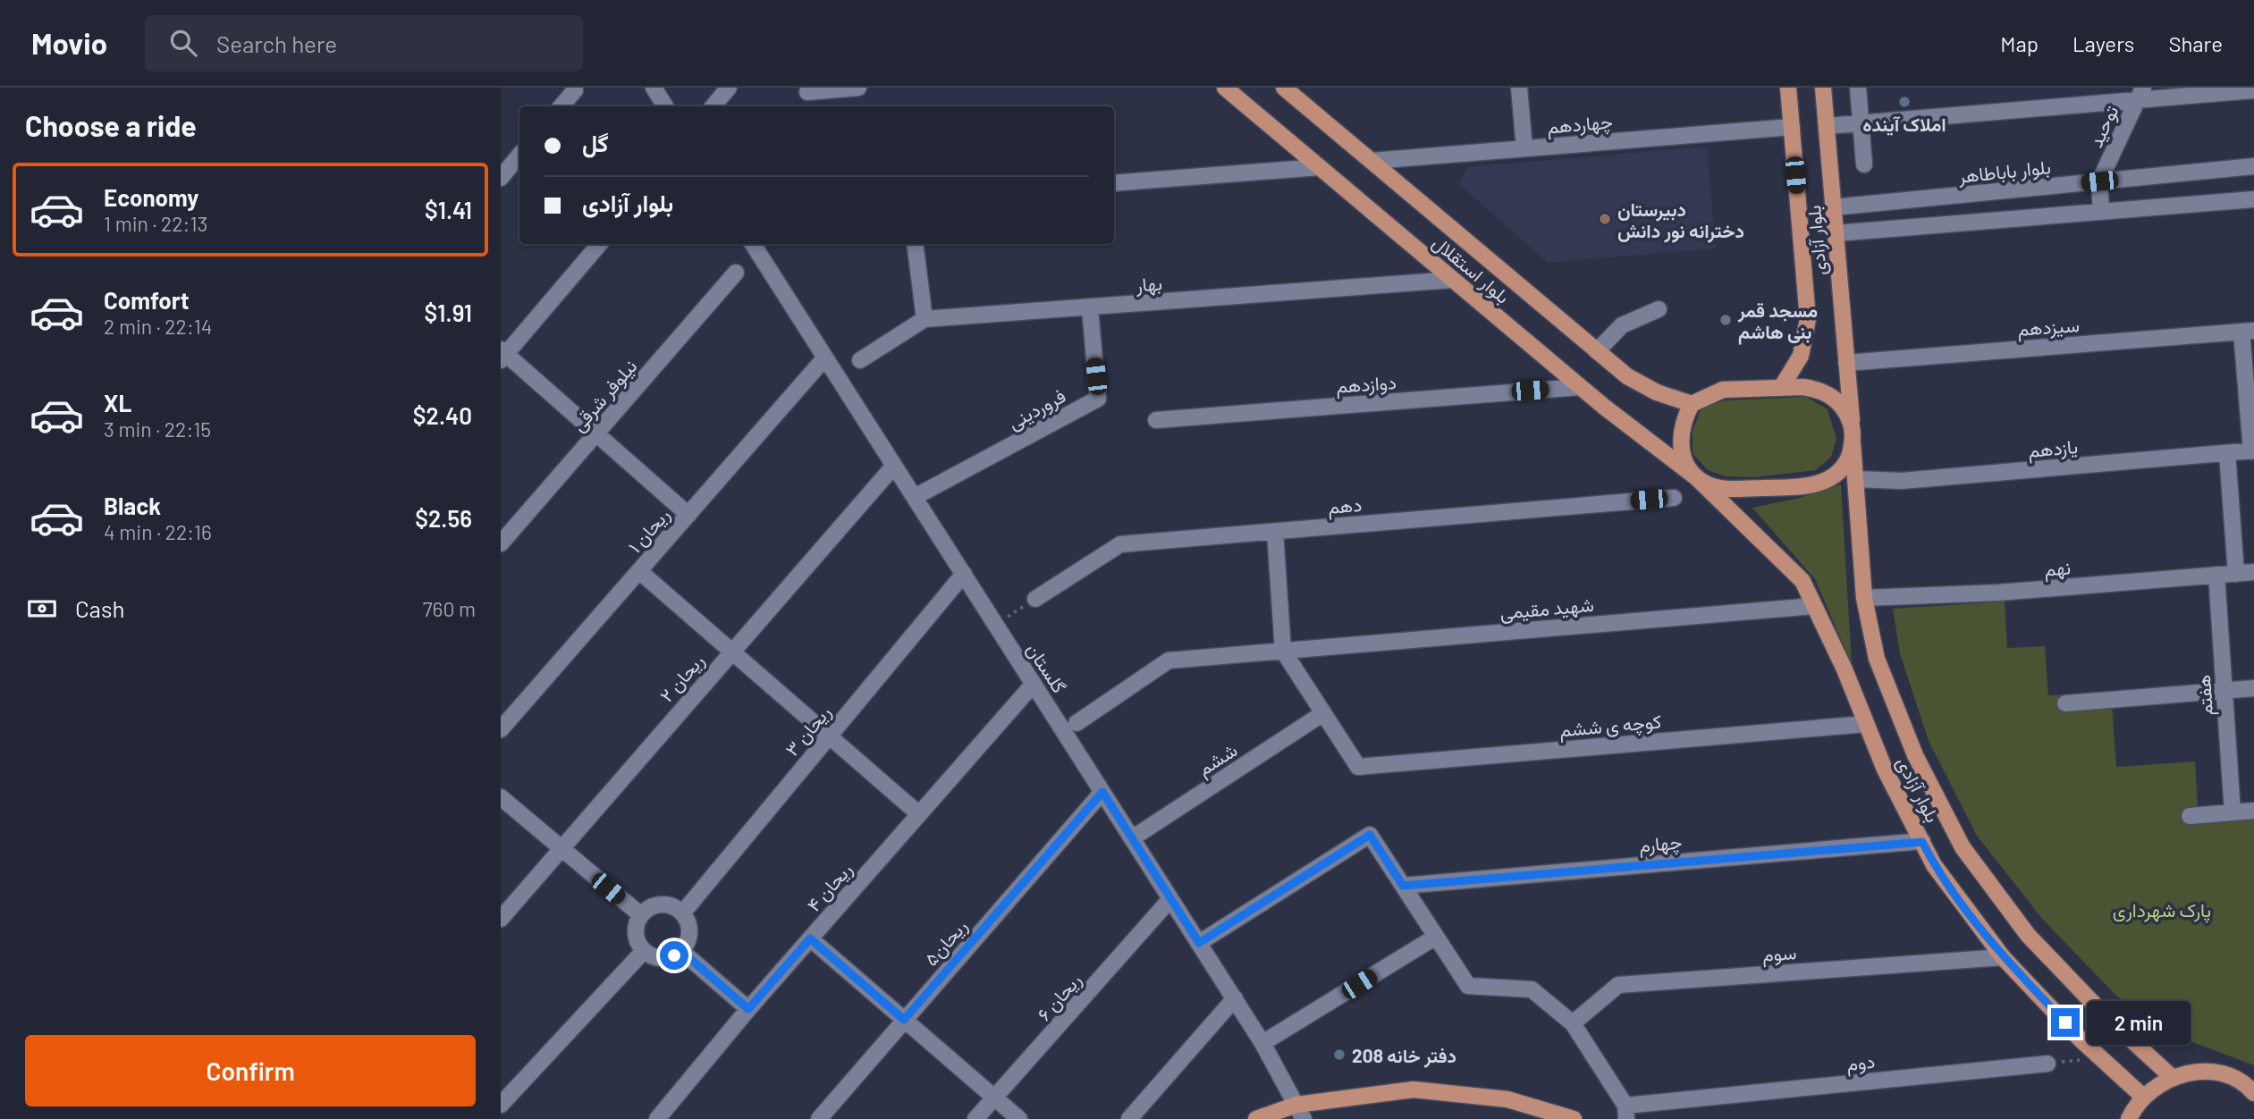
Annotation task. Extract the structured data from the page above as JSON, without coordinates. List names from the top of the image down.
{
  "streets": {
    "main road": ["بلوار آزادی", "بلوار استقلال"],
    "street": [
      "چهاردهم",
      "توحید",
      "بلوار باباطاهر",
      "بهار",
      "سیزدهم",
      "دوازدهم",
      "نیلوفر شرقی",
      "فروردینی",
      "یازدهم",
      "دهم",
      "ریحان ۱",
      "نهم",
      "شهید مقیمی",
      "گلستان",
      "ریحان ۲",
      "هفتم",
      "کوچه ی ششم",
      "ریحان ۳",
      "ششم",
      "چهارم",
      "ریحان ۴",
      "ریحان۵",
      "سوم",
      "ریحان ۶",
      "دوم"
    ]
  },
  "crossings": [
    ["چهاردهم", "بلوار آزادی"],
    ["چهاردهم", "بلوار استقلال"],
    ["توحید", "بلوار باباطاهر"],
    ["بلوار باباطاهر", "بلوار آزادی"],
    ["بلوار آزادی", "بلوار استقلال"],
    ["بلوار آزادی", "سیزدهم"],
    ["بلوار آزادی", "یازدهم"],
    ["بلوار آزادی", "نهم"],
    ["بلوار آزادی", "شهید مقیمی"],
    ["بلوار آزادی", "کوچه ی ششم"],
    ["بلوار آزادی", "چهارم"],
    ["بلوار آزادی", "سوم"],
    ["بلوار استقلال", "بهار"],
    ["بلوار استقلال", "دوازدهم"],
    ["بهار", "فروردینی"],
    ["فروردینی", "گلستان"],
    ["ریحان ۱", "گلستان"],
    ["نهم", "هفتم"],
    ["گلستان", "ریحان ۲"],
    ["گلستان", "ریحان ۳"],
    ["گلستان", "ششم"],
    ["گلستان", "ریحان ۴"],
    ["گلستان", "ریحان۵"],
    ["گلستان", "ریحان ۶"],
    ["کوچه ی ششم", "ششم"]
  ],
  "parks": ["پارک شهرداری"],
  "places": [
    "املاک آینده",
    "دبیرستان دخترانه نور دانش",
    "مسجد قمر بنی هاشم",
    "دفتر خانه 208"
  ],
  "page": {
    "header": "Movio",
    "search": "Search here",
    "nav": ["Map", "Layers", "Share"],
    "heading": "Choose a ride",
    "banner": ["گل", "بلوار آزادی"],
    "list": [
      {
        "name": "Economy",
        "note": "1 min · 22:13",
        "value": "$1.41"
      },
      {
        "name": "Comfort",
        "note": "2 min · 22:14",
        "value": "$1.91"
      },
      {
        "name": "XL",
        "note": "3 min · 22:15",
        "value": "$2.40"
      },
      {
        "name": "Black",
        "note": "4 min · 22:16",
        "value": "$2.56"
      }
    ],
    "pay": ["Cash", "760 m"],
    "bubble": "2 min",
    "buttons": "Confirm"
  }
}
